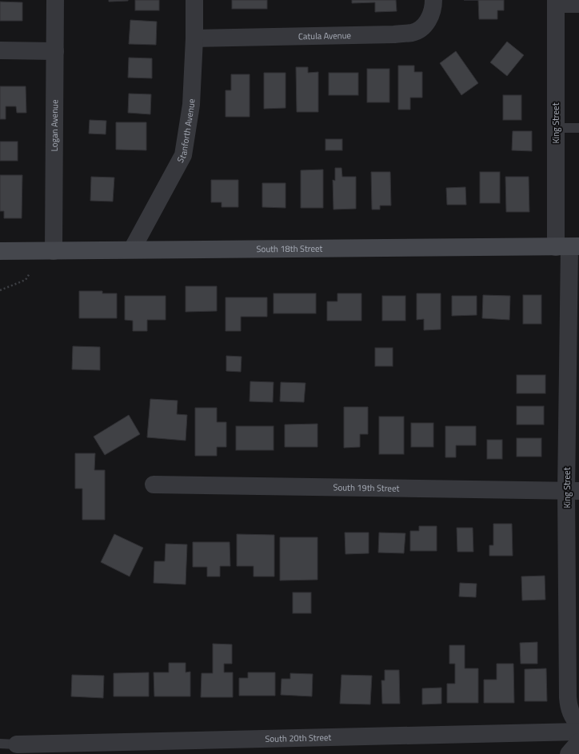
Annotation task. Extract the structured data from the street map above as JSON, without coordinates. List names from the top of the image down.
{
  "streets": {
    "main road": ["South 18th Street"],
    "street": [
      "Catula Avenue",
      "King Street",
      "Logan Avenue",
      "Stanforth Avenue",
      "South 19th Street",
      "South 20th Street"
    ]
  },
  "crossings": [
    ["Catula Avenue", "Stanforth Avenue"],
    ["King Street", "South 18th Street"],
    ["King Street", "South 19th Street"],
    ["Logan Avenue", "South 18th Street"],
    ["Stanforth Avenue", "South 18th Street"]
  ]
}
